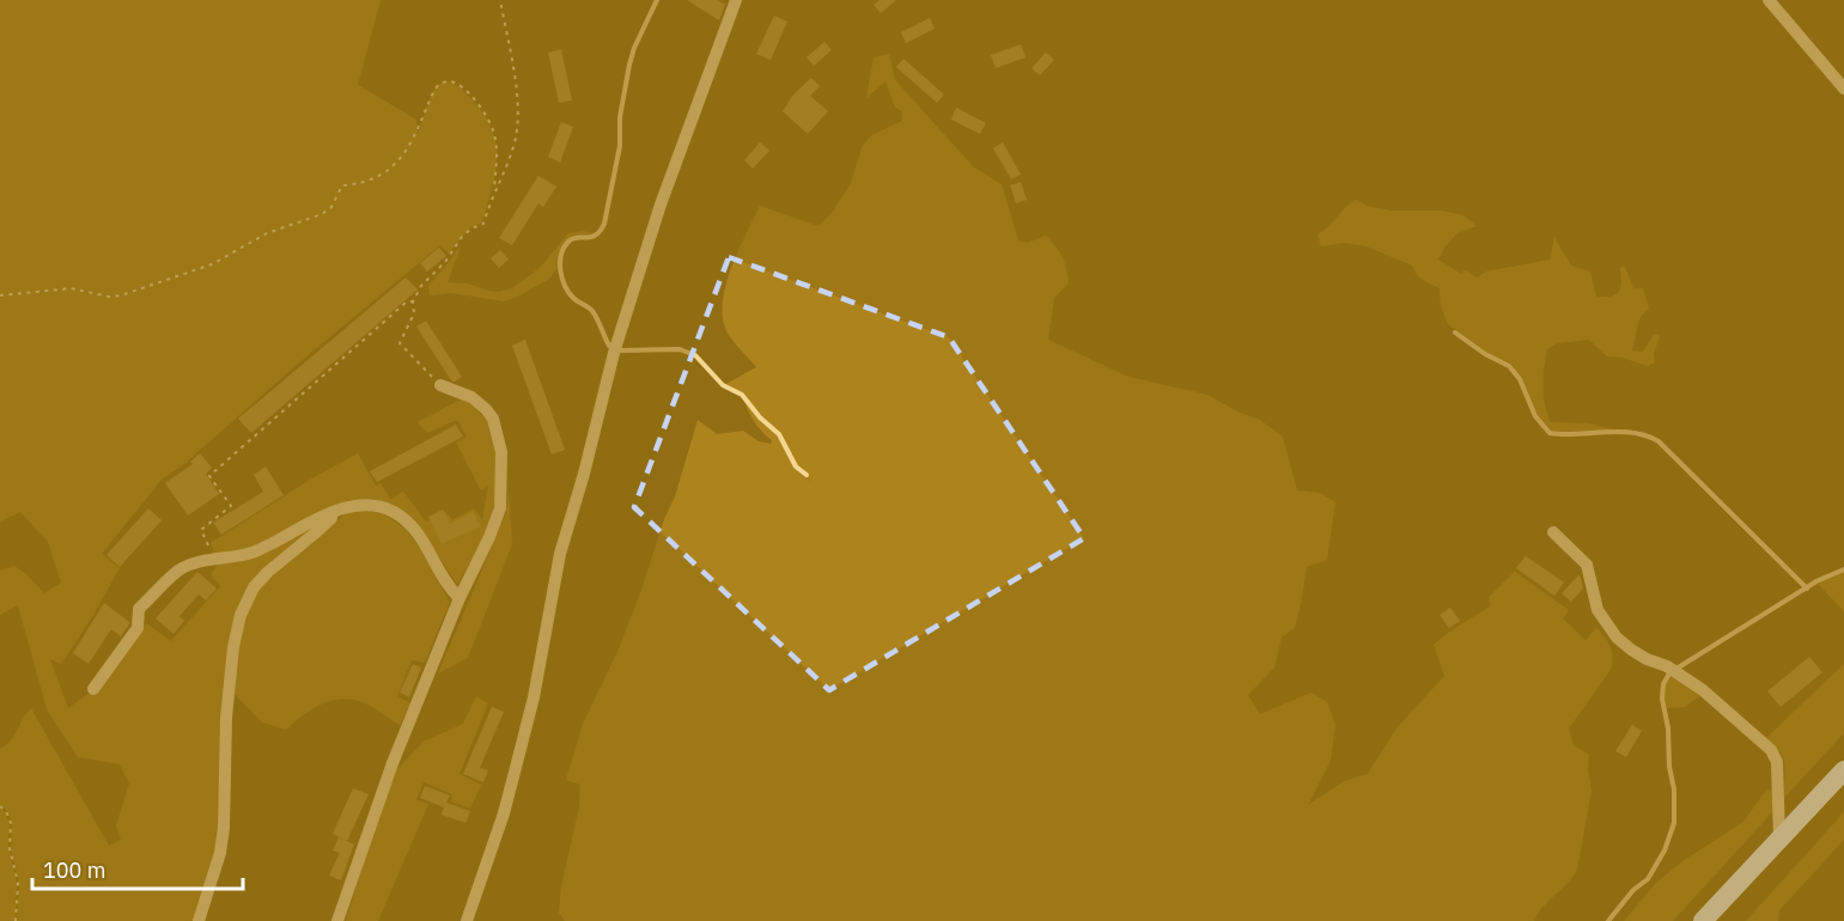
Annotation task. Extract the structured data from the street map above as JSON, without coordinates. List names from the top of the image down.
{
  "scale_bar": "100 m"
}
